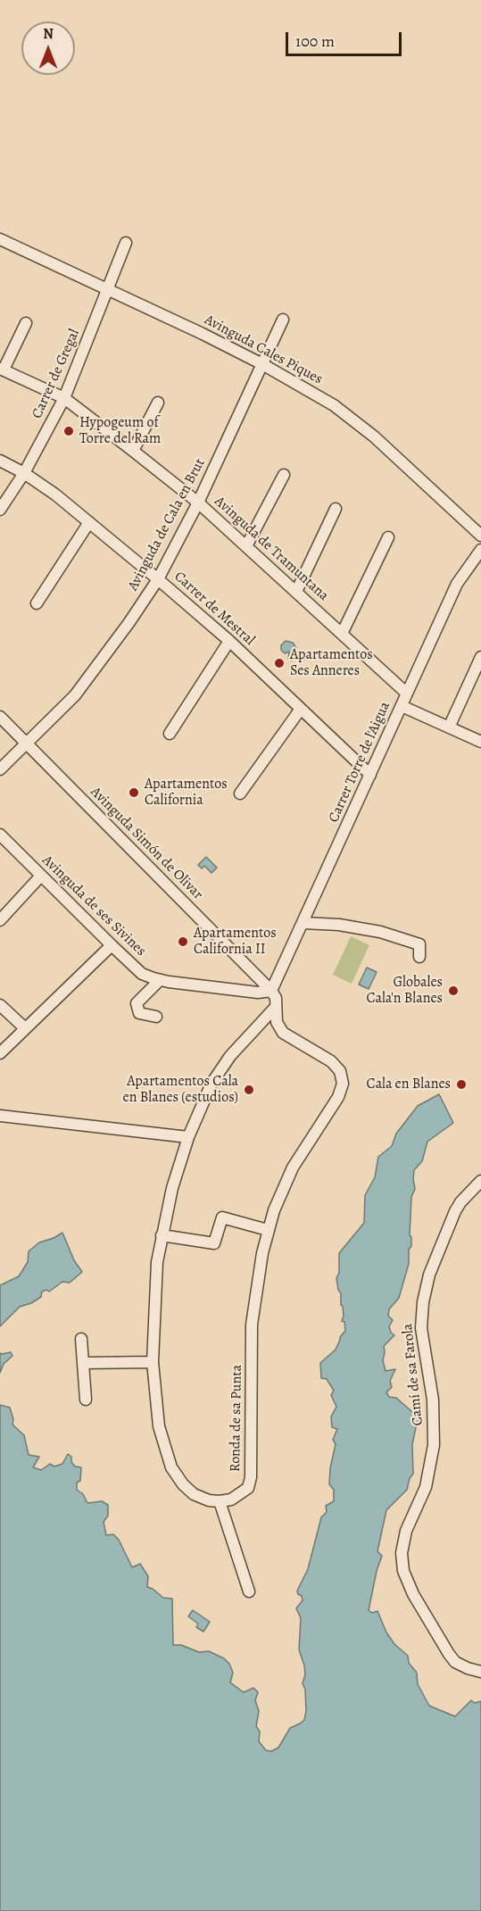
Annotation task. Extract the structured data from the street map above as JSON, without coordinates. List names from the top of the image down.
{
  "streets": {
    "street": [
      "Avinguda Cales Piques",
      "Carrer de Gregal",
      "Avinguda de Cala en Brut",
      "Avinguda de Tramuntana",
      "Carrer de Mestral",
      "Carrer Torre de l'Aigua",
      "Avinguda Simón de Olivar",
      "Avinguda de ses Sivines",
      "Camí de sa Farola",
      "Ronda de sa Punta"
    ]
  },
  "crossings": [
    ["Avinguda Cales Piques", "Carrer de Gregal"],
    ["Avinguda Cales Piques", "Avinguda de Cala en Brut"],
    ["Carrer de Gregal", "Avinguda de Tramuntana"],
    ["Carrer de Gregal", "Carrer de Mestral"],
    ["Avinguda de Cala en Brut", "Avinguda de Tramuntana"],
    ["Avinguda de Cala en Brut", "Carrer de Mestral"],
    ["Avinguda de Cala en Brut", "Avinguda Simón de Olivar"],
    ["Avinguda de Tramuntana", "Carrer Torre de l'Aigua"],
    ["Carrer de Mestral", "Carrer Torre de l'Aigua"],
    ["Carrer Torre de l'Aigua", "Avinguda Simón de Olivar"],
    ["Carrer Torre de l'Aigua", "Avinguda de ses Sivines"],
    ["Avinguda Simón de Olivar", "Avinguda de ses Sivines"]
  ],
  "places": [
    "Hypogeum of Torre del Ram",
    "Apartamentos Ses Anneres",
    "Apartamentos California",
    "Apartamentos California II",
    "Globales Cala'n Blanes",
    "Cala en Blanes",
    "Apartamentos Cala en Blanes (estudios)"
  ],
  "scale_bar": "100 m",
  "north": "top"
}
